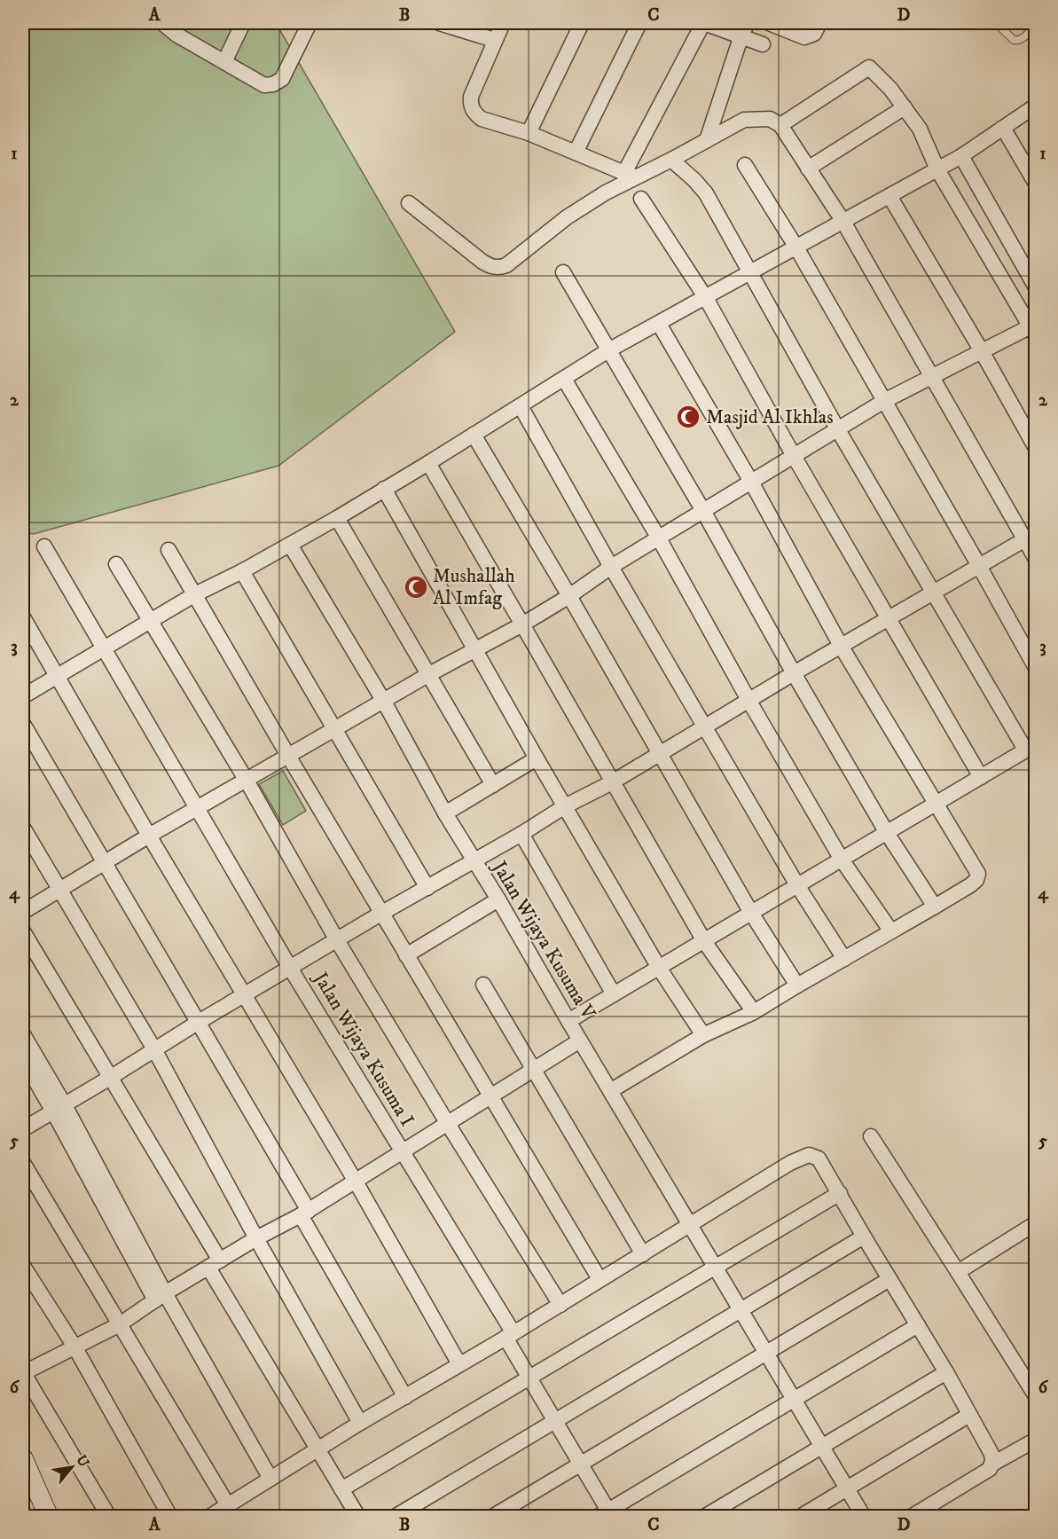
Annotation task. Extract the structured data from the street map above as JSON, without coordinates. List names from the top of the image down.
{
  "streets": {
    "street": ["Jalan Wijaya Kusuma V", "Jalan Wijaya Kusuma I"]
  },
  "places": {
    "mosque": ["Masjid Al Ikhlas", "Mushallah Al Imfag"]
  },
  "north": "top right",
  "grid": {
    "columns": [
      "A",
      "B",
      "C",
      "D"
    ],
    "rows": [
      "1",
      "2",
      "3",
      "4",
      "5",
      "6"
    ]
  }
}
